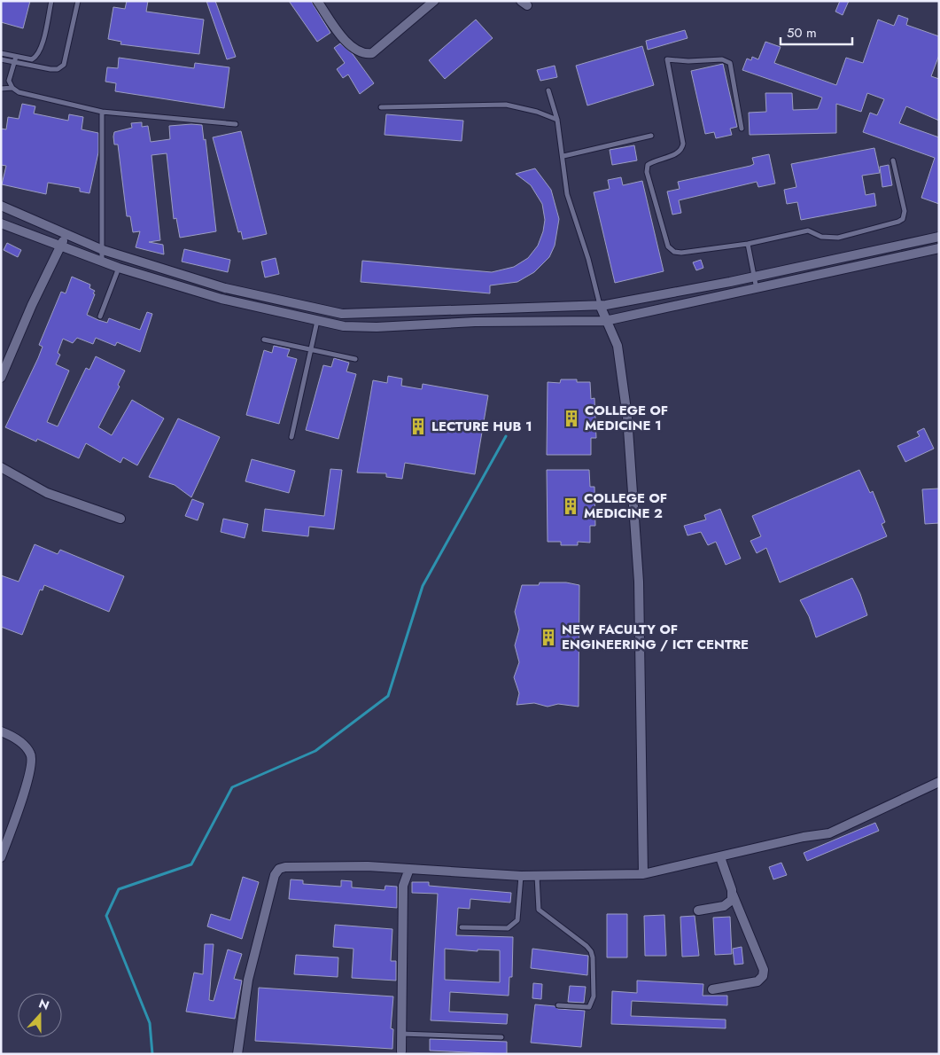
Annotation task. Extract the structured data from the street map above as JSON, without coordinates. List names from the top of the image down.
{
  "places": {
    "building": [
      "COLLEGE OF MEDICINE 1",
      "LECTURE HUB 1",
      "COLLEGE OF MEDICINE 2",
      "NEW FACULTY OF ENGINEERING / ICT CENTRE"
    ]
  },
  "scale_bar": "50 m",
  "north": "top"
}
